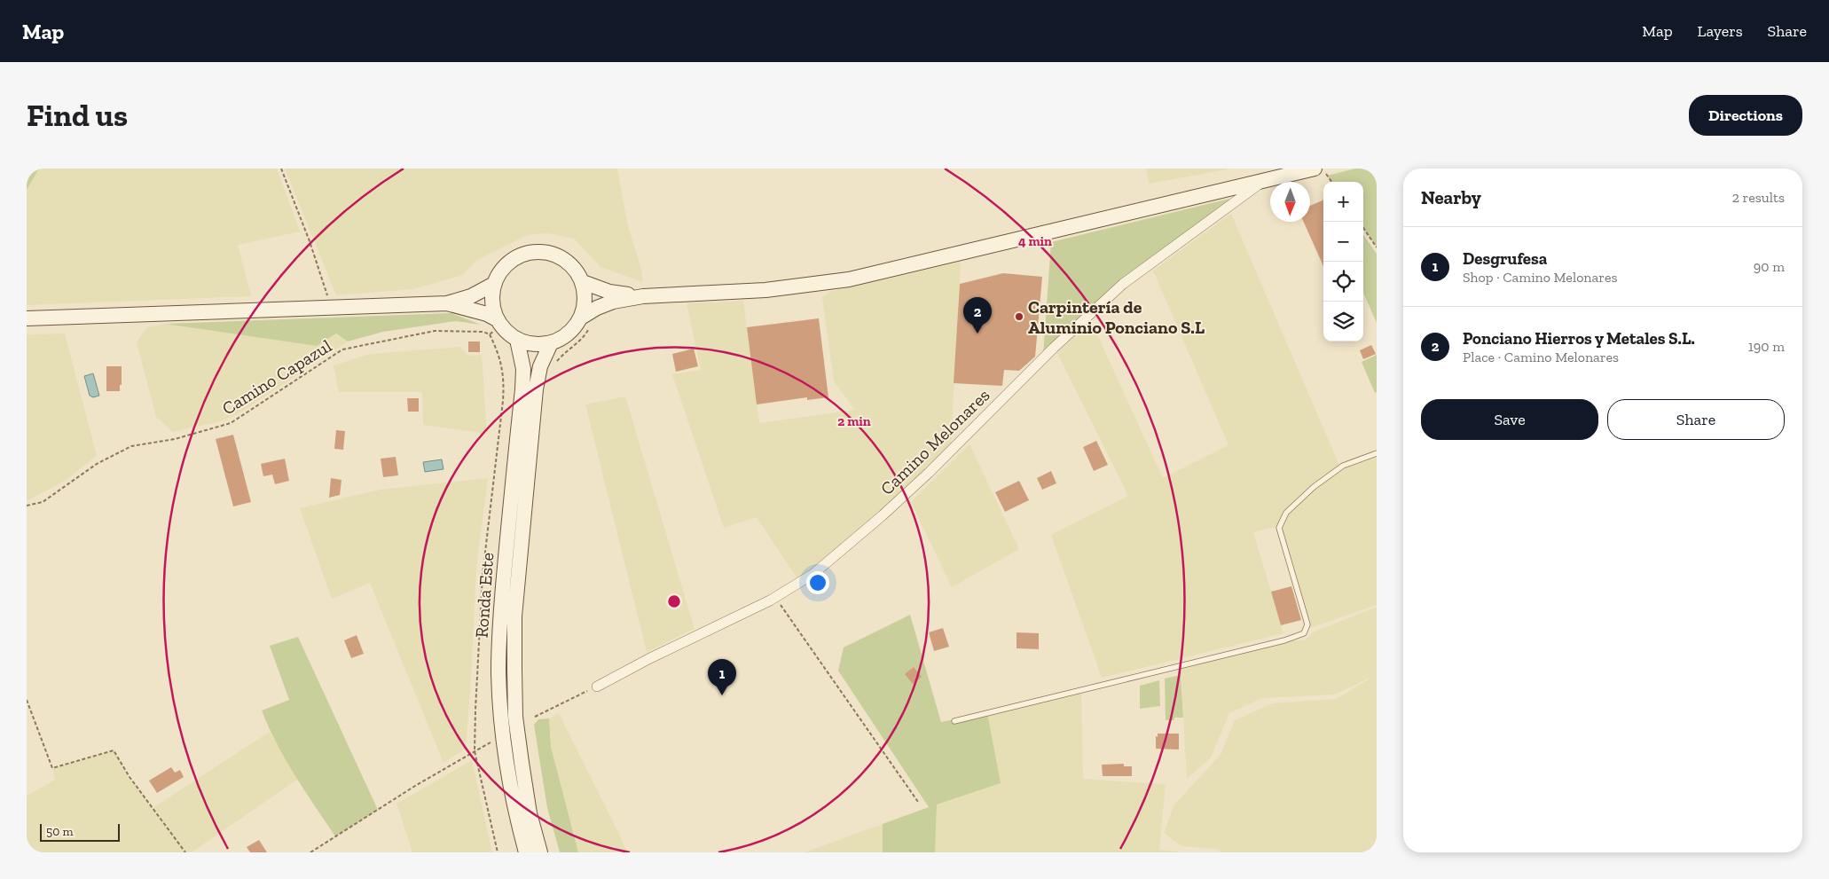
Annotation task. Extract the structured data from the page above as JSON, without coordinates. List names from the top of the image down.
{
  "streets": {
    "main road": ["Ronda Este"],
    "street": ["Camino Melonares"],
    "path": ["Camino Capazul"]
  },
  "crossings": [
    ["Camino Capazul", "Ronda Este"]
  ],
  "places": ["Carpintería de Aluminio Ponciano S.L"],
  "scale_bar": "50 m",
  "north": "bottom",
  "page": {
    "header": "Map",
    "nav": ["Map", "Layers", "Share"],
    "buttons": [
      "Directions",
      ["Save", "Share"]
    ],
    "title": "Find us",
    "heading": ["Nearby", "2 results"],
    "map_buttons": ["+", "−"],
    "list": [
      {
        "mark": "1",
        "name": "Desgrufesa",
        "note": "Shop · Camino Melonares",
        "value": "90 m"
      },
      {
        "mark": "2",
        "name": "Ponciano Hierros y Metales S.L.",
        "note": "Place · Camino Melonares",
        "value": "190 m"
      }
    ],
    "pins": ["2", "1"],
    "scale": "50 m"
  },
  "rings": ["4 min", "2 min"]
}
